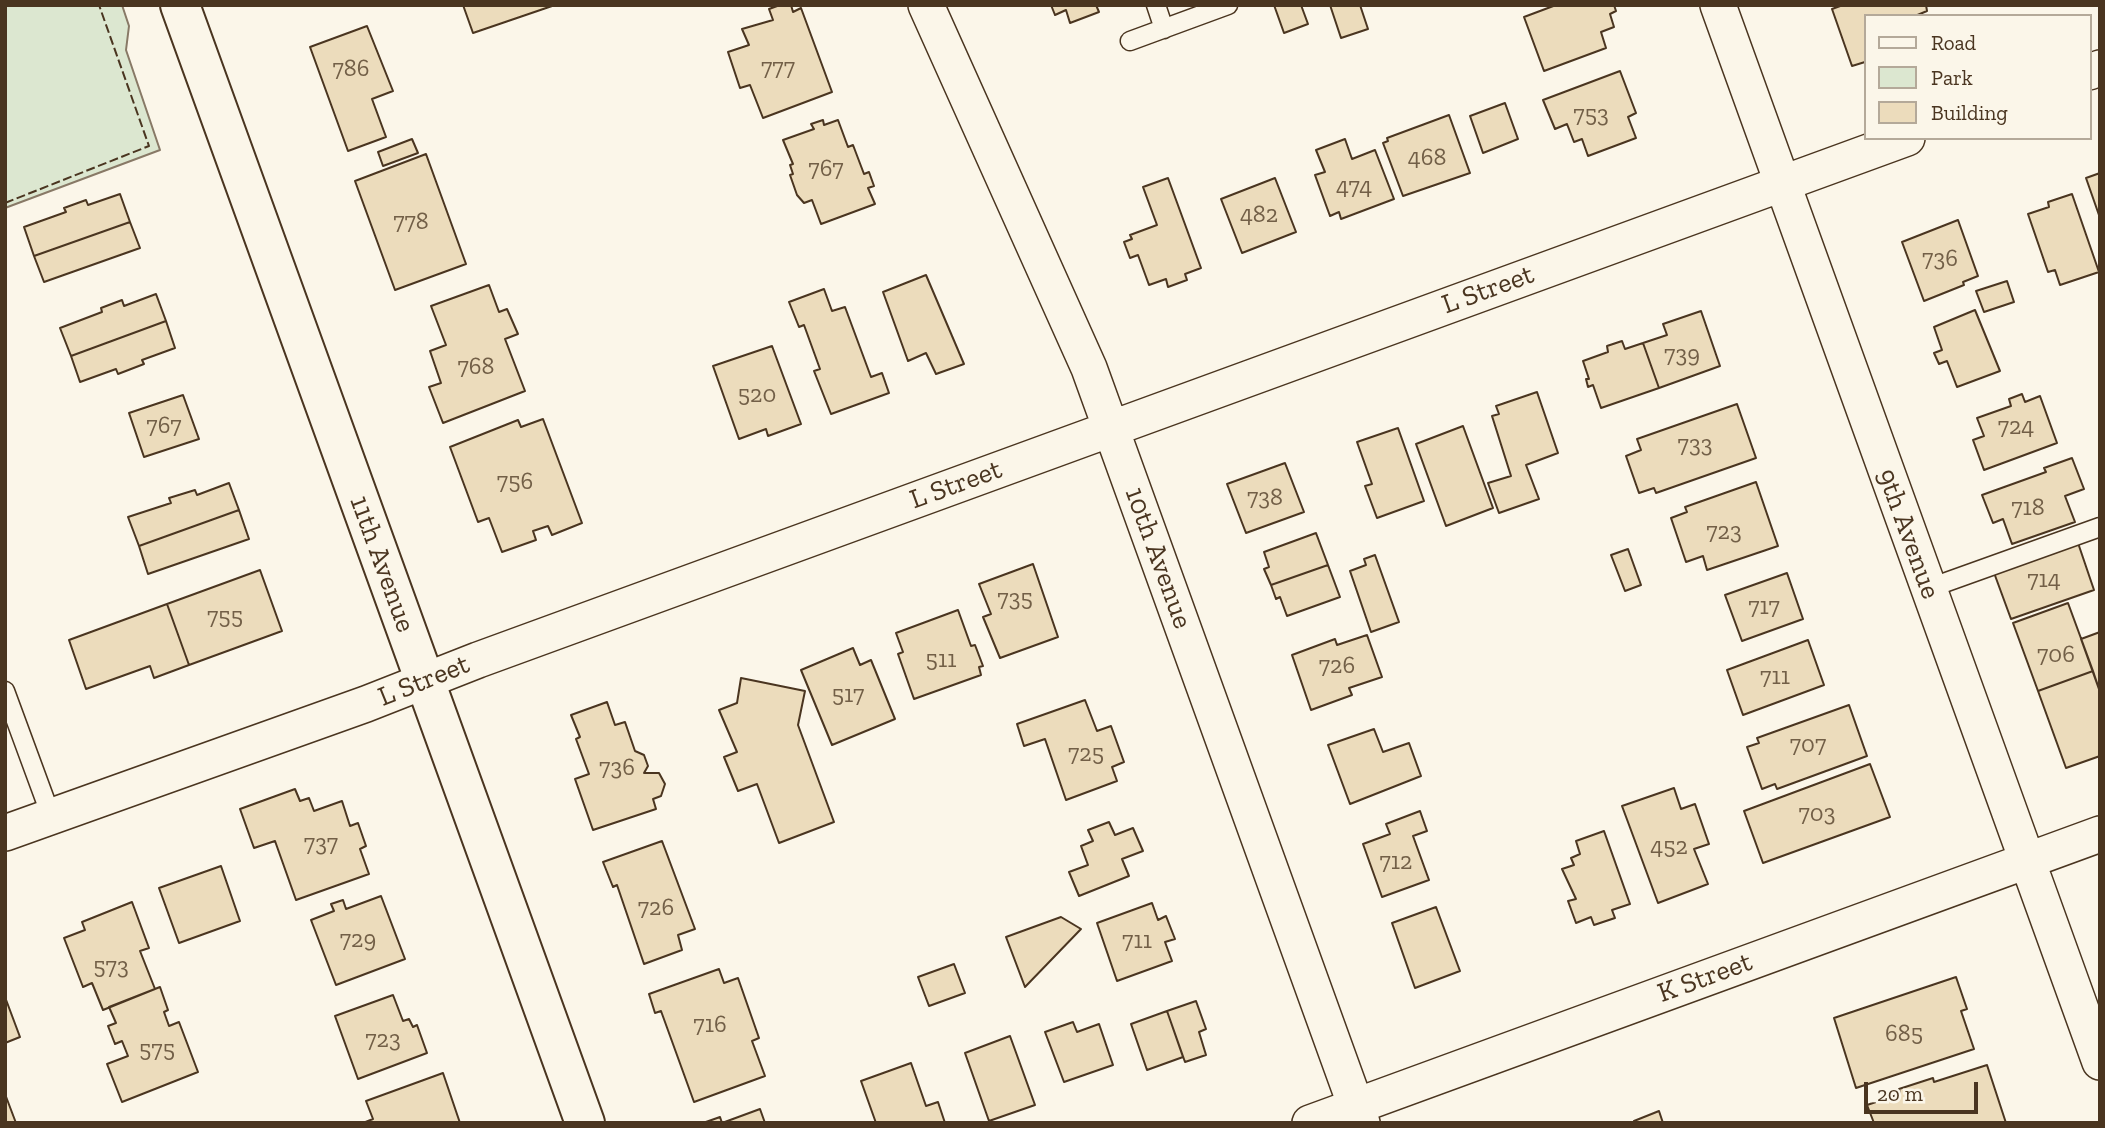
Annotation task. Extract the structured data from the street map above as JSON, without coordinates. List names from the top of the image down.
{
  "streets": {
    "street": [
      "L Street",
      "9th Avenue",
      "10th Avenue",
      "11th Avenue",
      "K Street"
    ]
  },
  "crossings": [
    ["L Street", "9th Avenue"],
    ["L Street", "10th Avenue"],
    ["L Street", "11th Avenue"],
    ["9th Avenue", "K Street"],
    ["10th Avenue", "K Street"]
  ],
  "house_numbers": [
    "777",
    "786",
    "753",
    "468",
    "767",
    "474",
    "482",
    "778",
    "736",
    "739",
    "768",
    "520",
    "767",
    "724",
    "733",
    "756",
    "738",
    "718",
    "723",
    "714",
    "735",
    "717",
    "755",
    "706",
    "511",
    "726",
    "711",
    "517",
    "707",
    "725",
    "736",
    "703",
    "737",
    "452",
    "712",
    "726",
    "729",
    "711",
    "573",
    "716",
    "685",
    "723",
    "575"
  ],
  "legend": ["Road", "Park", "Building"],
  "scale_bar": "20 m"
}
